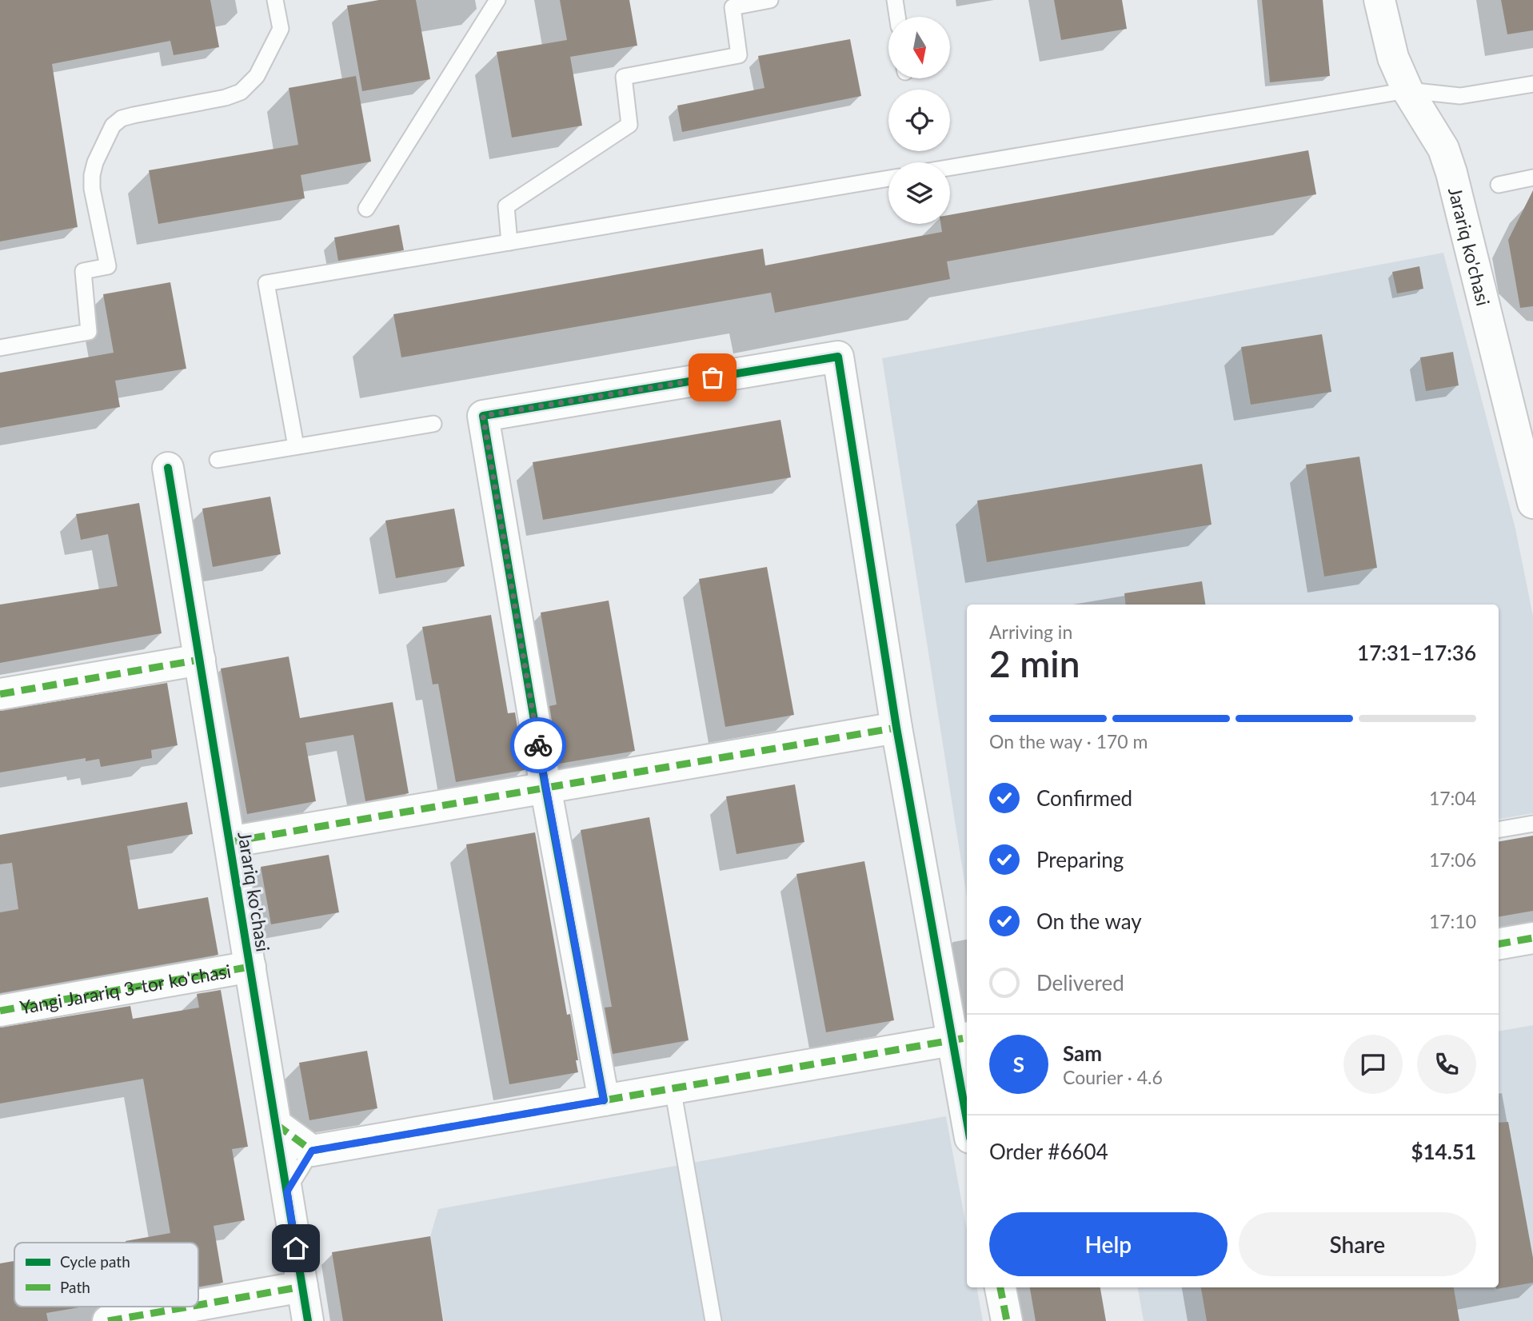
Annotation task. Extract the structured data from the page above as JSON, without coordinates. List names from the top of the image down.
{
  "streets": {
    "street": ["Jarariq ko'chasi", "Yangi Jarariq 3-tor ko'chasi"]
  },
  "crossings": [
    ["Jarariq ko'chasi", "Yangi Jarariq 3-tor ko'chasi"]
  ],
  "legend": ["Cycle path", "Path"],
  "north": "bottom",
  "page": {
    "heading": ["2 min", "Arriving in", "17:31–17:36"],
    "panel": [
      "Sam",
      "Courier · 4.6",
      "Order #6604",
      "$14.51"
    ],
    "bar": "On the way · 170 m",
    "list": [
      ["Confirmed", "17:04"],
      ["Preparing", "17:06"],
      ["On the way", "17:10"],
      "Delivered"
    ],
    "round": "S",
    "buttons": ["Help", "Share"]
  }
}
